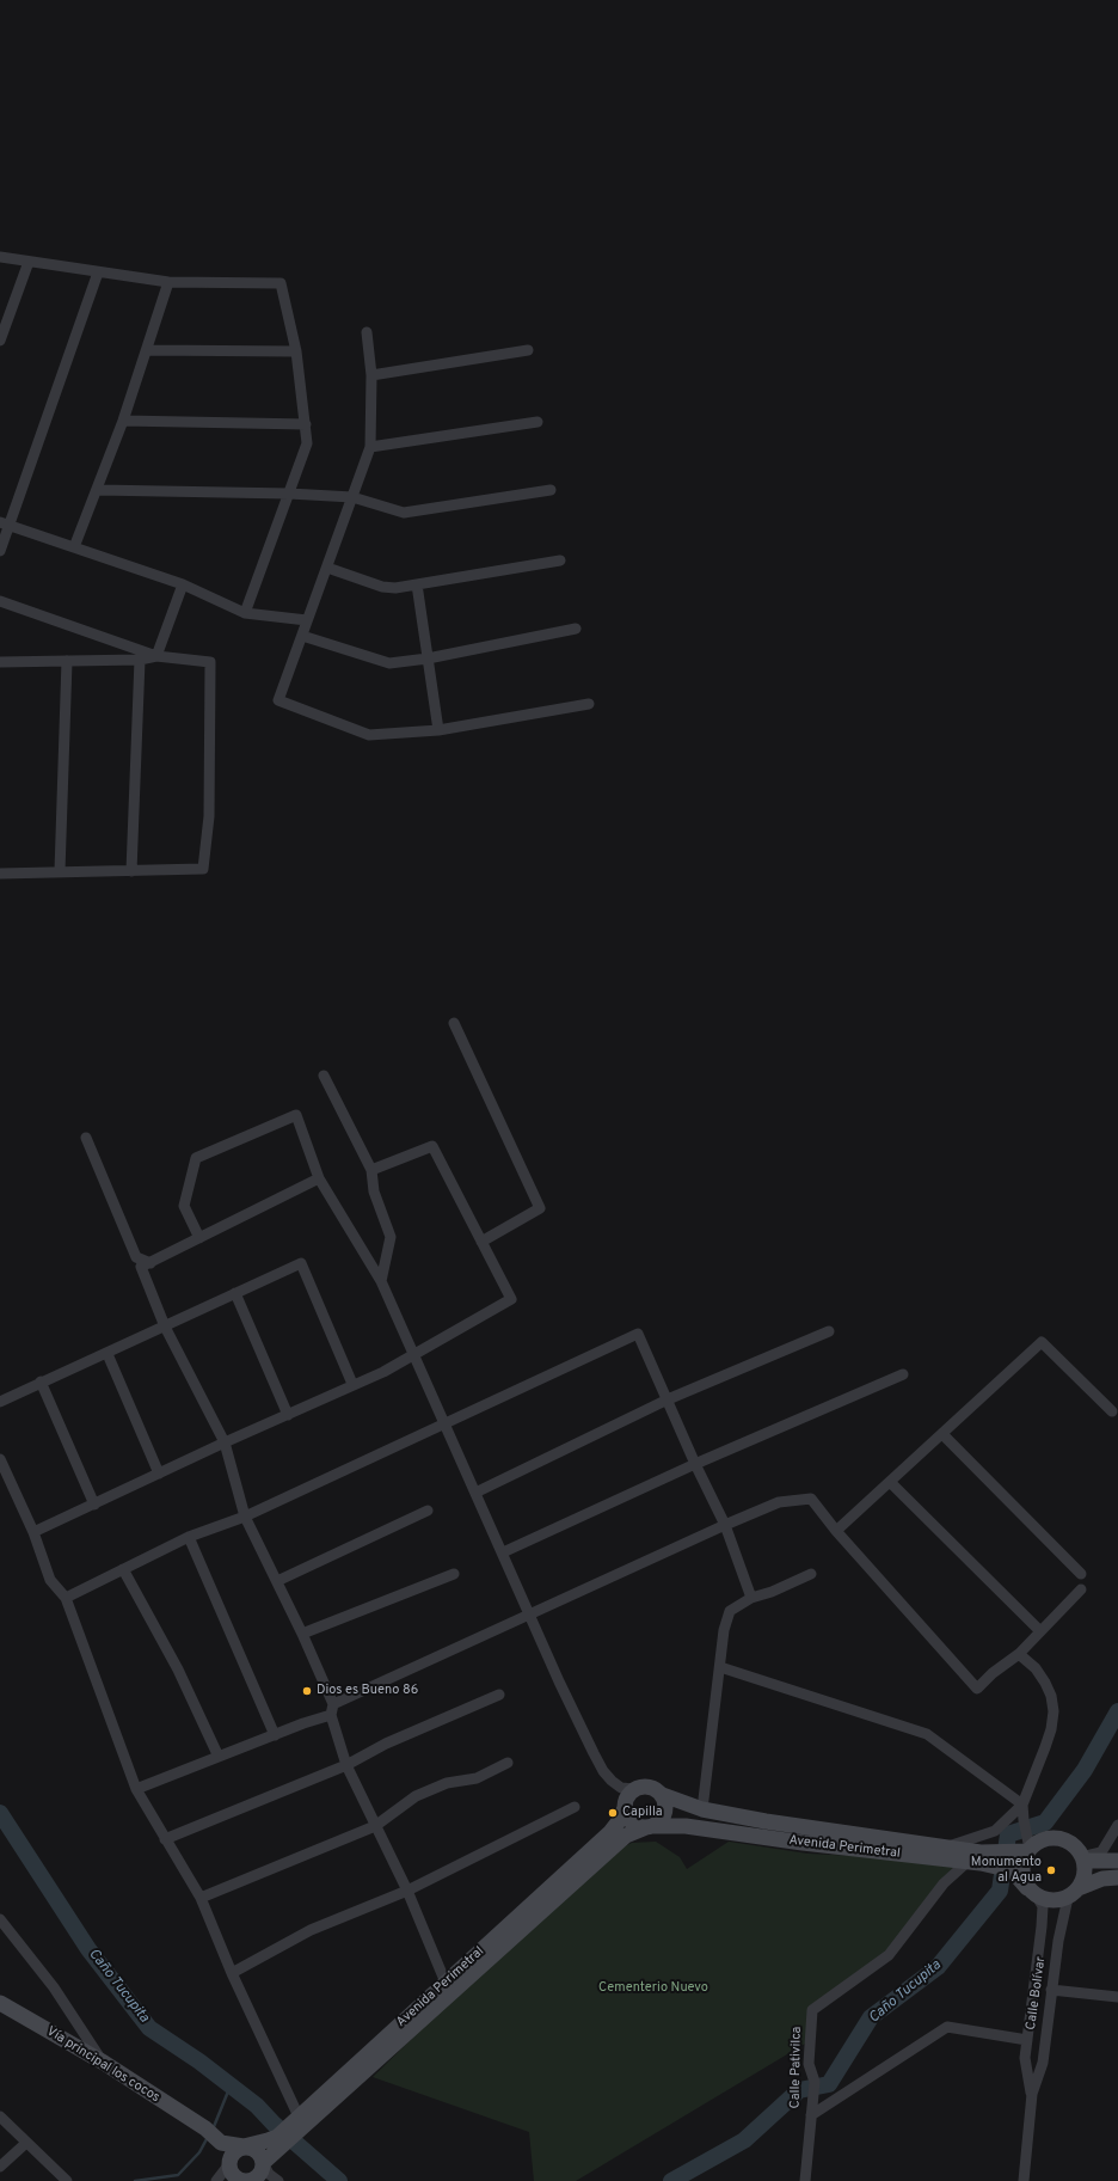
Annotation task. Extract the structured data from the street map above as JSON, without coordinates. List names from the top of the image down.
{
  "streets": {
    "street": [
      "Avenida Perimetral",
      "Calle Bolívar",
      "Vía principal los cocos",
      "Calle Pativilca"
    ]
  },
  "crossings": [
    ["Avenida Perimetral", "Calle Bolívar"],
    ["Avenida Perimetral", "Calle Pativilca"]
  ],
  "water": ["Caño Tucupita"],
  "parks": ["Cementerio Nuevo"],
  "places": ["Dios es Bueno 86", "Capilla", "Monumento al Agua"]
}
